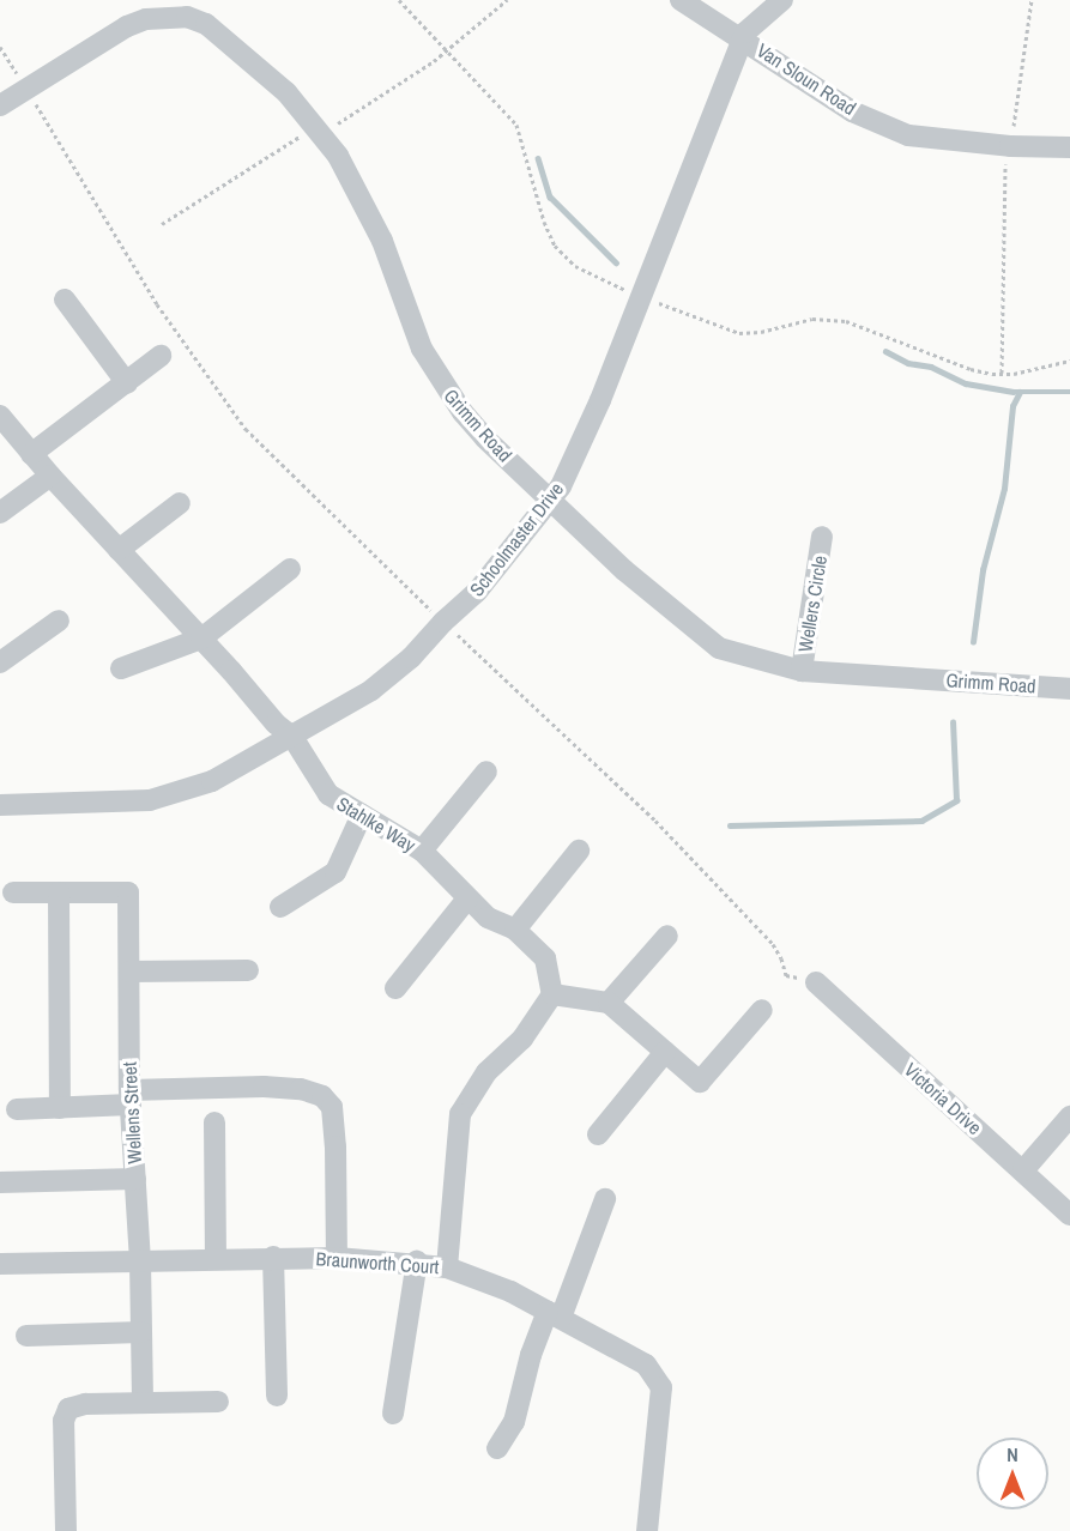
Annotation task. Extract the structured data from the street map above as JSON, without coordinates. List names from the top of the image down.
{
  "streets": {
    "street": [
      "Van Sloun Road",
      "Grimm Road",
      "Schoolmaster Drive",
      "Wellers Circle",
      "Stahlke Way",
      "Victoria Drive",
      "Wellens Street",
      "Braunworth Court"
    ]
  },
  "crossings": [
    ["Van Sloun Road", "Schoolmaster Drive"],
    ["Grimm Road", "Schoolmaster Drive"],
    ["Grimm Road", "Wellers Circle"],
    ["Schoolmaster Drive", "Stahlke Way"],
    ["Wellens Street", "Braunworth Court"]
  ],
  "north": "top"
}
